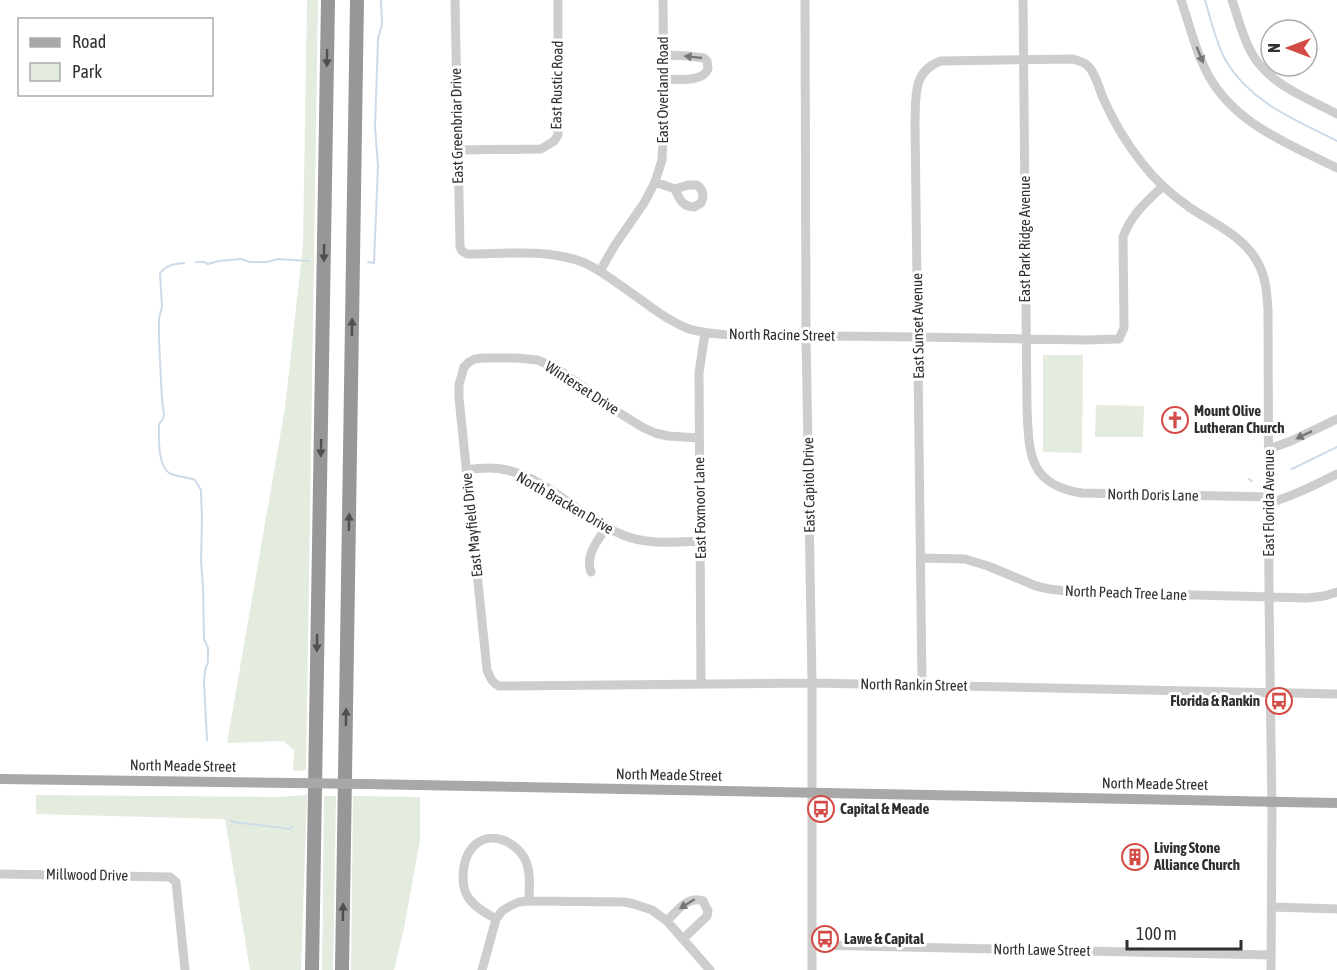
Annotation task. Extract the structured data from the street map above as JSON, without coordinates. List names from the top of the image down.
{
  "streets": {
    "main road": ["North Meade Street"],
    "street": [
      "East Rustic Road",
      "East Overland Road",
      "East Greenbriar Drive",
      "East Park Ridge Avenue",
      "East Sunset Avenue",
      "North Racine Street",
      "Winterset Drive",
      "East Capitol Drive",
      "North Doris Lane",
      "North Bracken Drive",
      "East Florida Avenue",
      "East Foxmoor Lane",
      "East Mayfield Drive",
      "North Peach Tree Lane",
      "North Rankin Street",
      "Millwood Drive",
      "North Lawe Street"
    ]
  },
  "crossings": [
    ["East Rustic Road", "East Greenbriar Drive"],
    ["East Overland Road", "North Racine Street"],
    ["East Greenbriar Drive", "North Racine Street"],
    ["East Park Ridge Avenue", "East Sunset Avenue"],
    ["East Park Ridge Avenue", "North Racine Street"],
    ["East Park Ridge Avenue", "North Doris Lane"],
    ["East Park Ridge Avenue", "East Florida Avenue"],
    ["East Sunset Avenue", "North Racine Street"],
    ["East Sunset Avenue", "East Florida Avenue"],
    ["East Sunset Avenue", "North Peach Tree Lane"],
    ["East Sunset Avenue", "North Rankin Street"],
    ["North Racine Street", "East Capitol Drive"],
    ["North Racine Street", "East Florida Avenue"],
    ["North Racine Street", "East Foxmoor Lane"],
    ["Winterset Drive", "East Foxmoor Lane"],
    ["Winterset Drive", "East Mayfield Drive"],
    ["East Capitol Drive", "North Rankin Street"],
    ["East Capitol Drive", "North Meade Street"],
    ["East Capitol Drive", "North Lawe Street"],
    ["North Doris Lane", "East Florida Avenue"],
    ["North Bracken Drive", "East Foxmoor Lane"],
    ["North Bracken Drive", "East Mayfield Drive"],
    ["East Florida Avenue", "North Peach Tree Lane"],
    ["East Florida Avenue", "North Rankin Street"],
    ["East Florida Avenue", "North Meade Street"],
    ["East Florida Avenue", "North Lawe Street"],
    ["East Foxmoor Lane", "North Rankin Street"],
    ["East Mayfield Drive", "North Rankin Street"]
  ],
  "places": {
    "church": ["Mount Olive Lutheran Church"],
    "bus stop": ["Florida & Rankin", "Capital & Meade", "Lawe & Capital"],
    "building": ["Living Stone Alliance Church"]
  },
  "legend": ["Road", "Park"],
  "scale_bar": "100 m",
  "north": "left"
}
